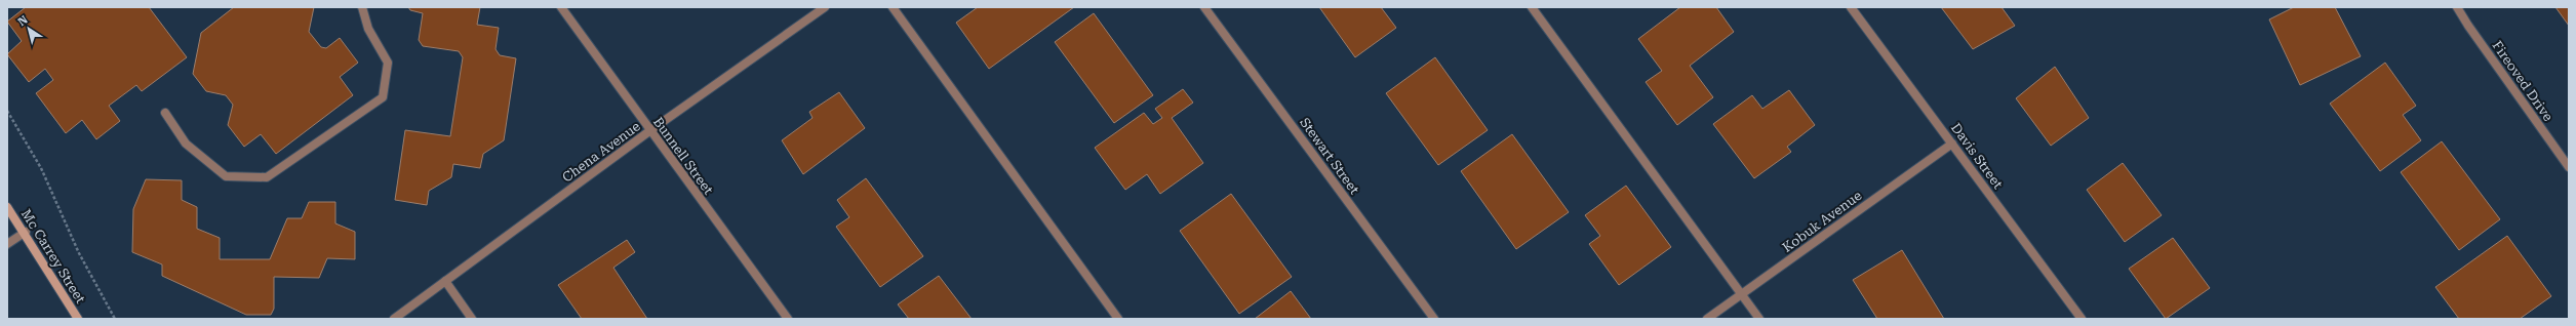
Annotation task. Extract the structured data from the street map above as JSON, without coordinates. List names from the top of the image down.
{
  "streets": {
    "street": [
      "Fireoved Drive",
      "Chena Avenue",
      "Bunnell Street",
      "Stewart Street",
      "Davis Street",
      "Kobuk Avenue",
      "Mc Carrey Street"
    ]
  },
  "crossings": [
    ["Chena Avenue", "Bunnell Street"],
    ["Davis Street", "Kobuk Avenue"]
  ],
  "north": "top left"
}
